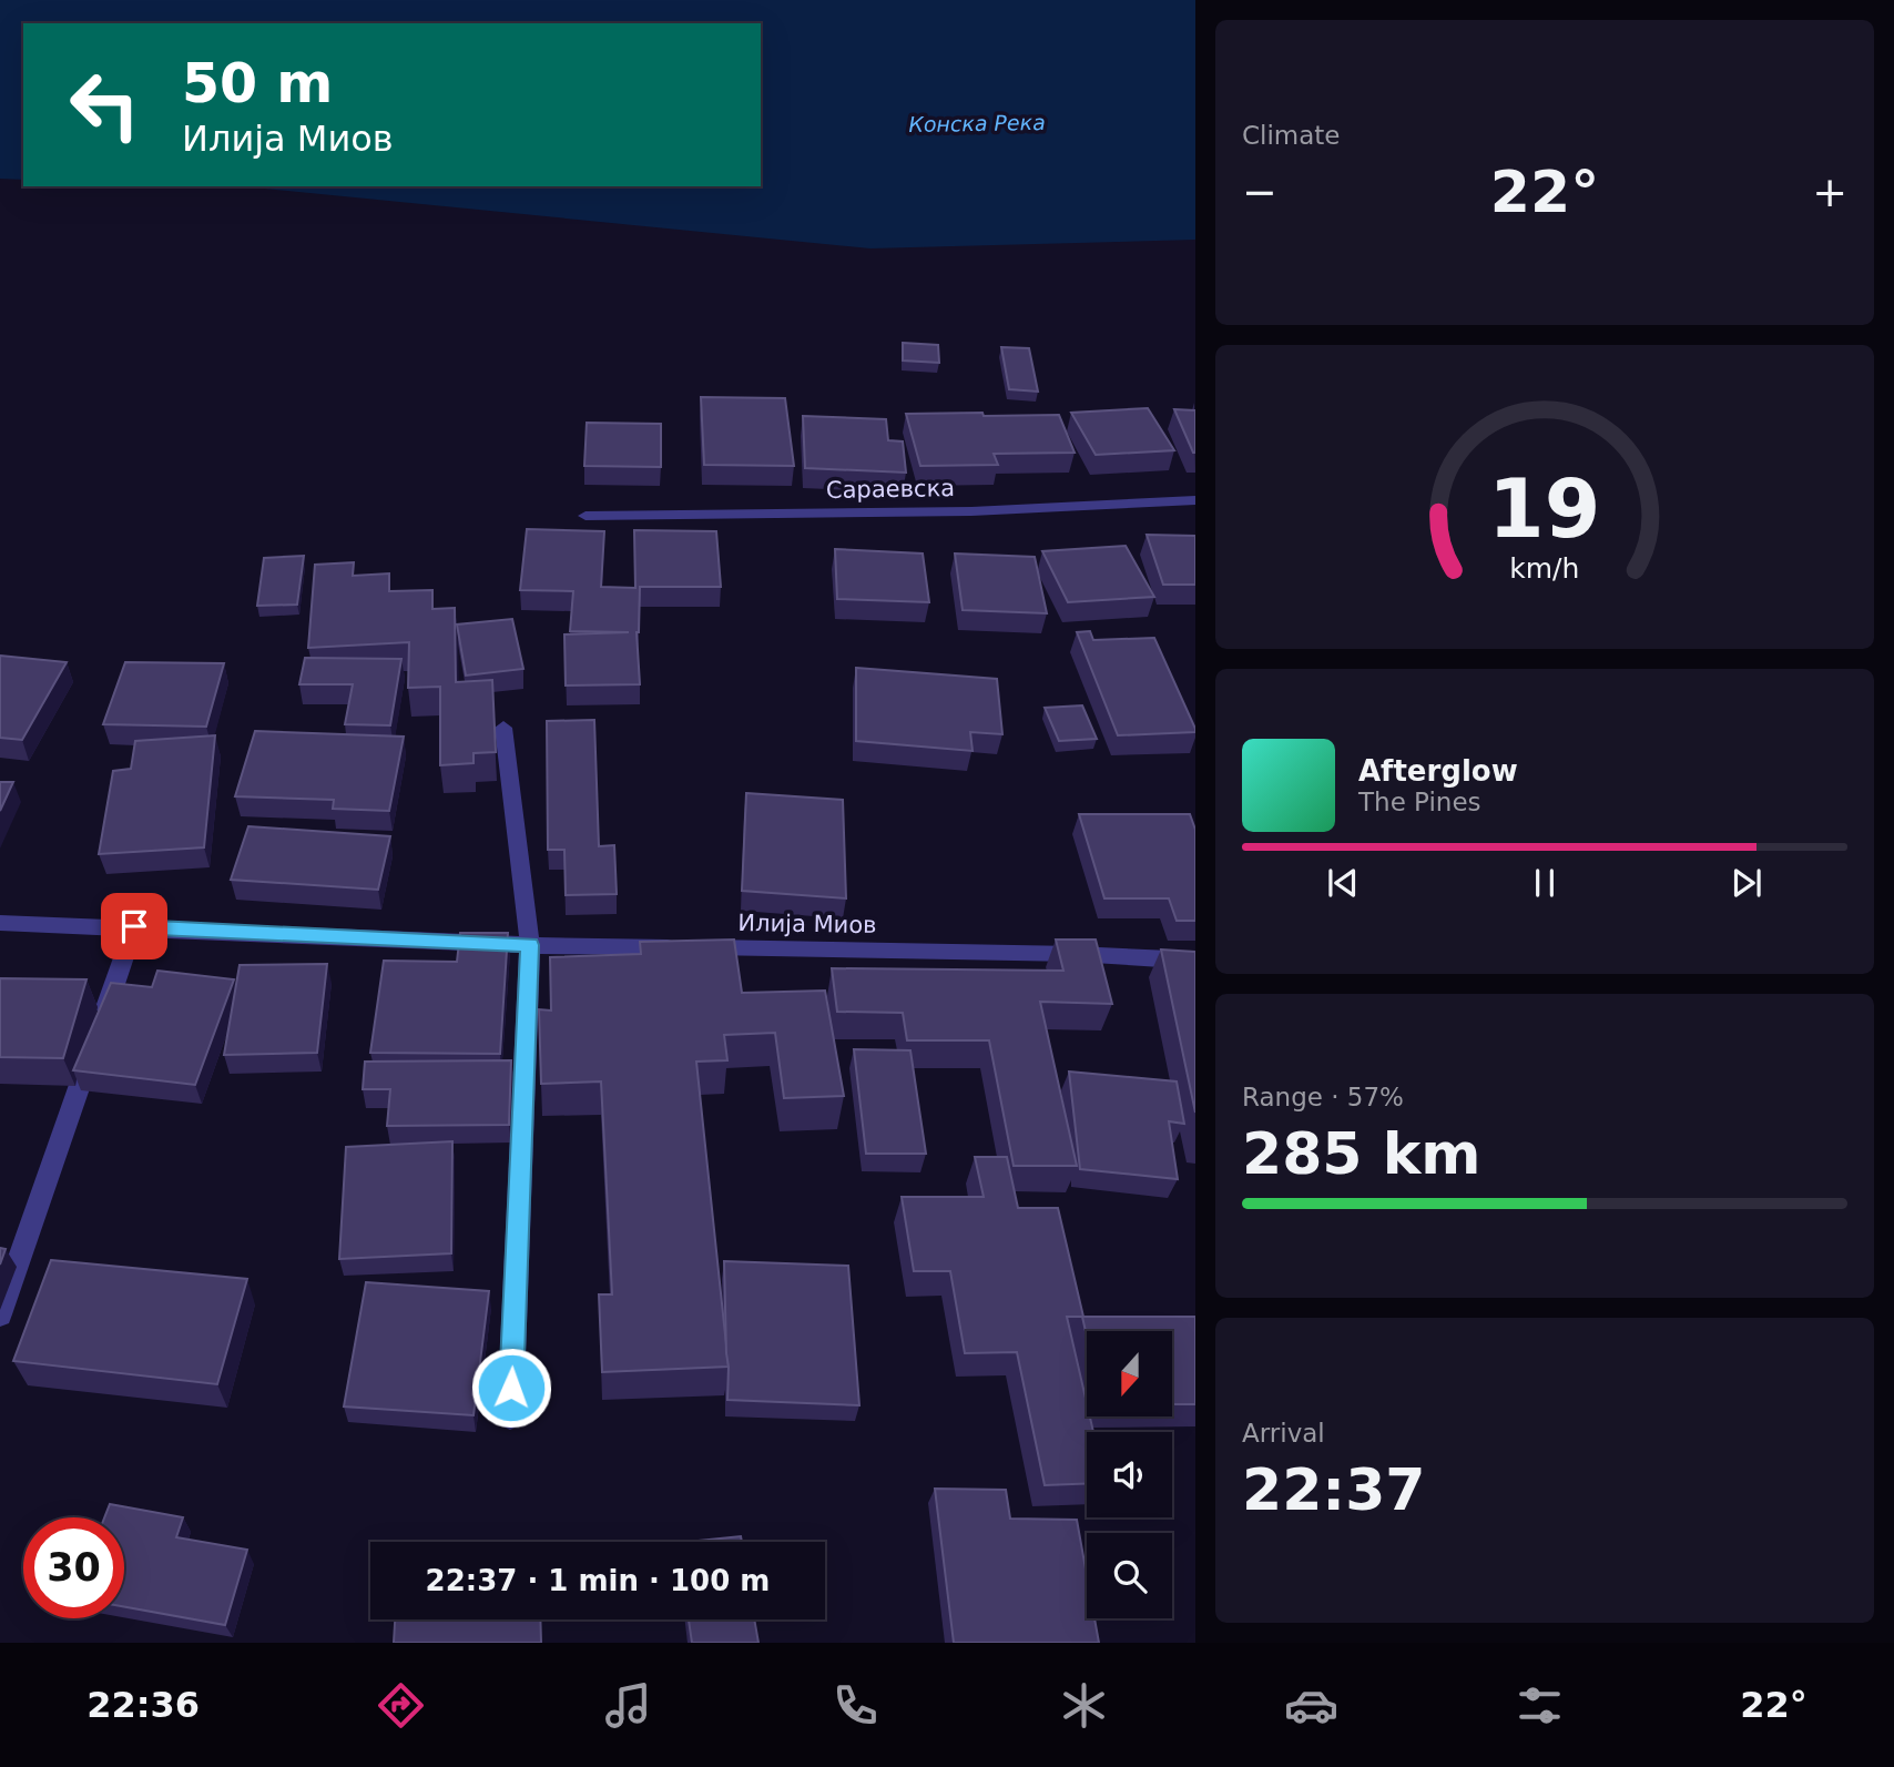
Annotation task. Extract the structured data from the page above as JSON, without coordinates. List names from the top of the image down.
{
  "streets": {
    "street": ["Сараевска", "Илија Миов"]
  },
  "water": ["Конска Река"],
  "north": "bottom",
  "page": {
    "tile": [
      "Climate",
      ["Range · 57%", "285 km"],
      ["Arrival", "22:37"]
    ],
    "turn": ["50 m", "Илија Миов"],
    "heat": ["−", "22°", "+"],
    "song": ["Afterglow", "The Pines"],
    "limit": "30",
    "trip": "22:37 · 1 min · 100 m",
    "tabs": ["22:36", "22°"],
    "gauge": ["19", "km/h"]
  }
}
